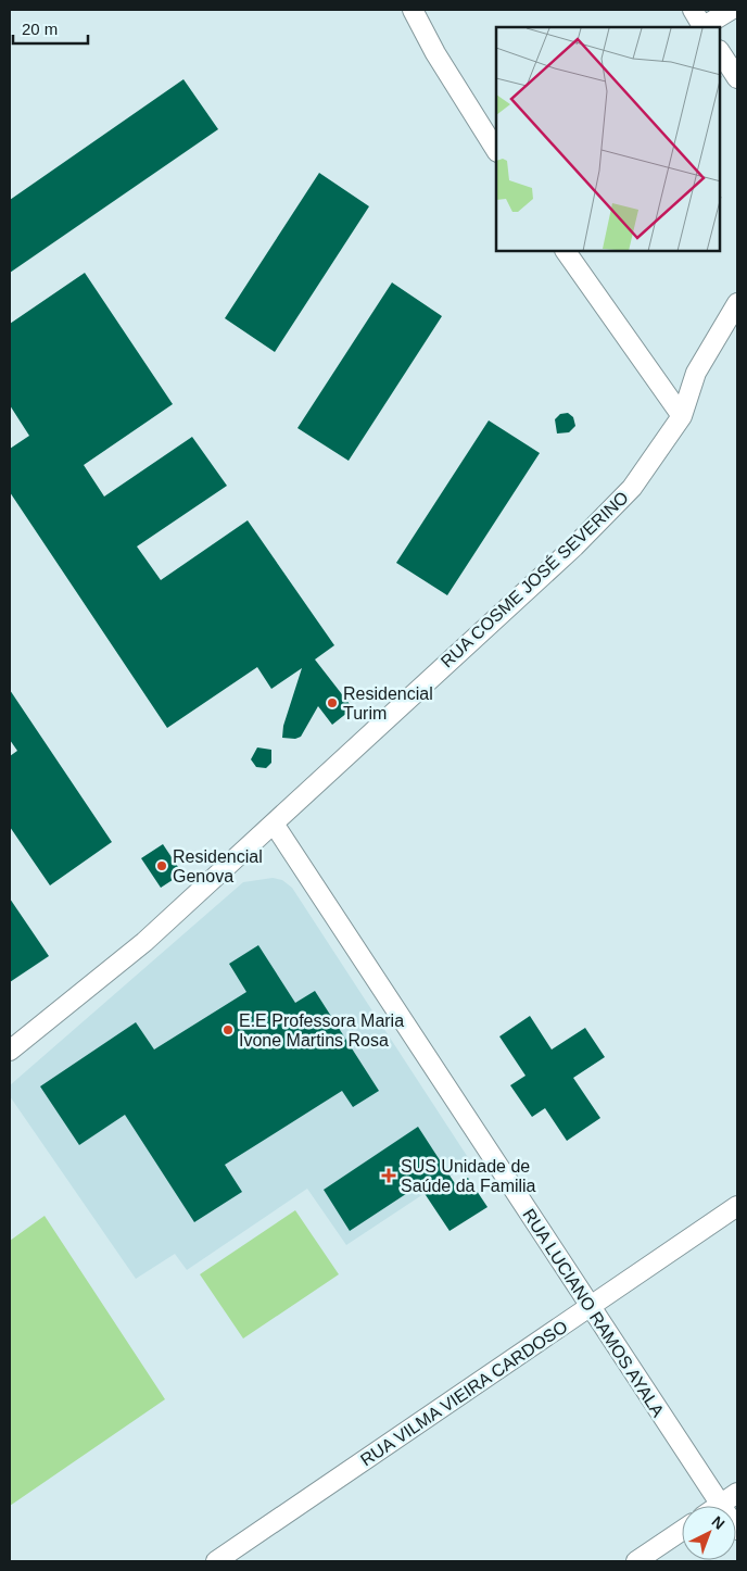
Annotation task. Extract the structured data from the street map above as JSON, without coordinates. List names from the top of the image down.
{
  "streets": {
    "street": ["RUA COSME JOSÉ SEVERINO", "RUA LUCIANO RAMOS AYALA", "RUA VILMA VIEIRA CARDOSO"]
  },
  "crossings": [
    ["RUA COSME JOSÉ SEVERINO", "RUA LUCIANO RAMOS AYALA"],
    ["RUA LUCIANO RAMOS AYALA", "RUA VILMA VIEIRA CARDOSO"]
  ],
  "places": {
    "other": ["Residencial Turim", "Residencial Genova", "E.E Professora Maria Ivone Martins Rosa"],
    "health": ["SUS Unidade de Saúde da Familia"]
  },
  "scale_bar": "20 m",
  "north": "top right"
}
